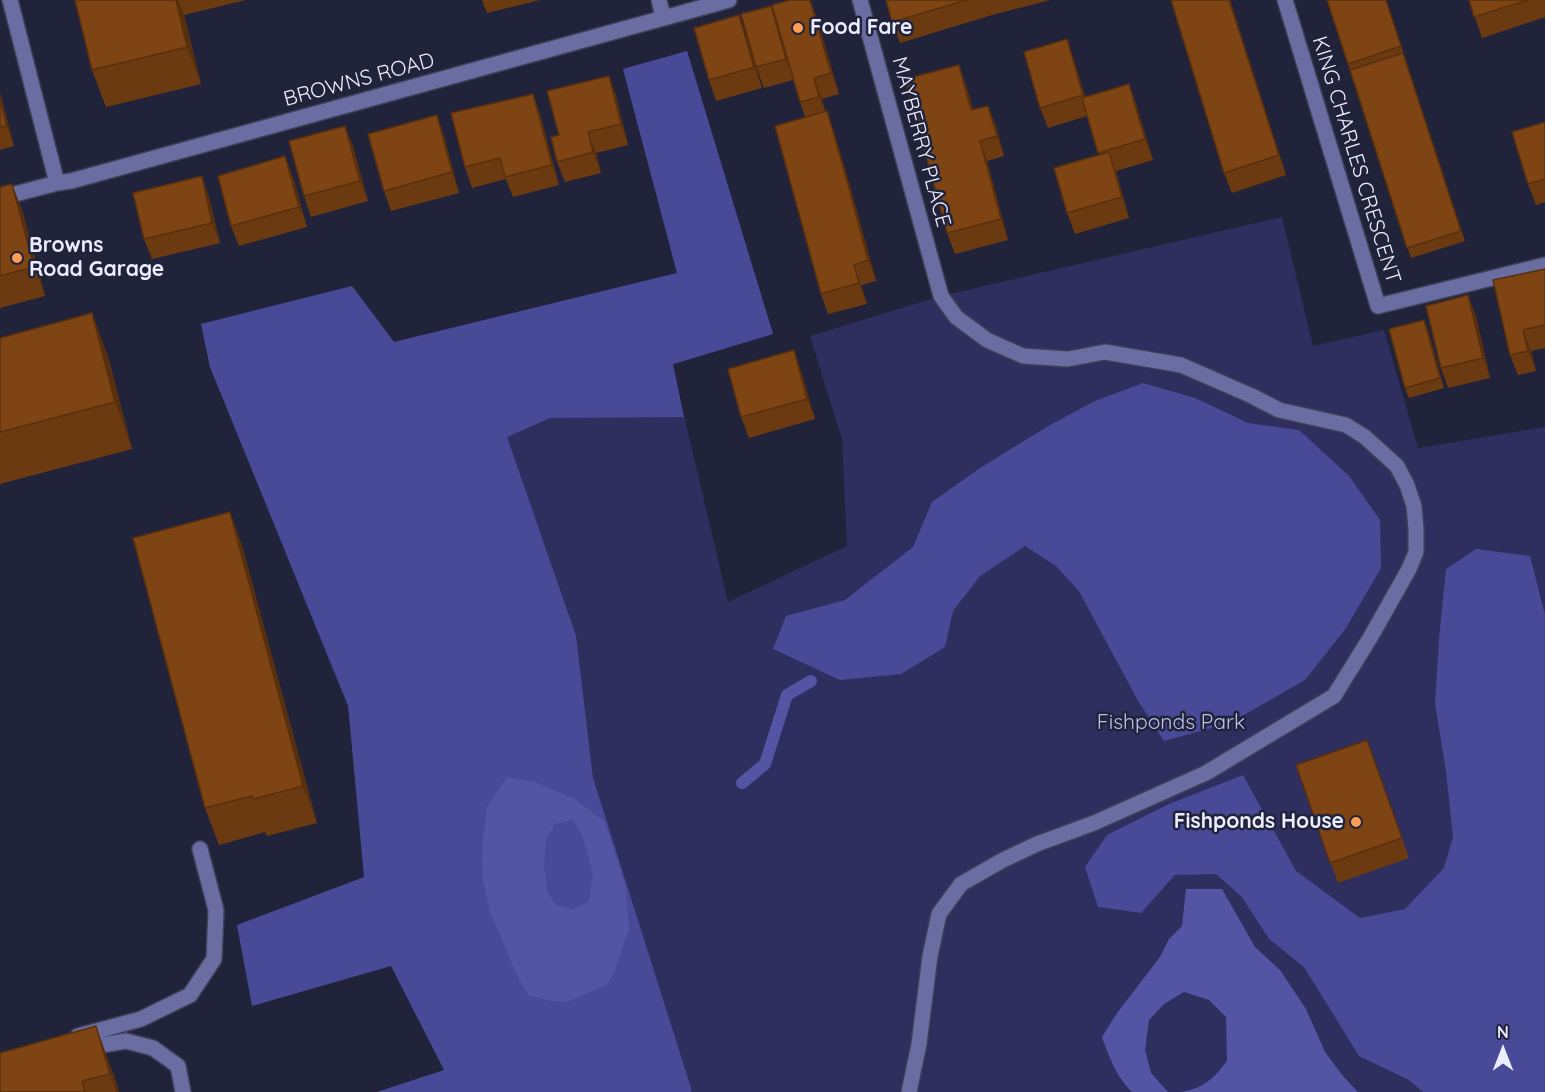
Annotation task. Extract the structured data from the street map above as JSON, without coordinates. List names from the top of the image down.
{
  "streets": {
    "street": ["BROWNS ROAD", "MAYBERRY PLACE", "KING CHARLES CRESCENT"]
  },
  "parks": ["Fishponds Park"],
  "places": ["Food Fare", "Browns Road Garage", "Fishponds House"],
  "north": "top"
}
